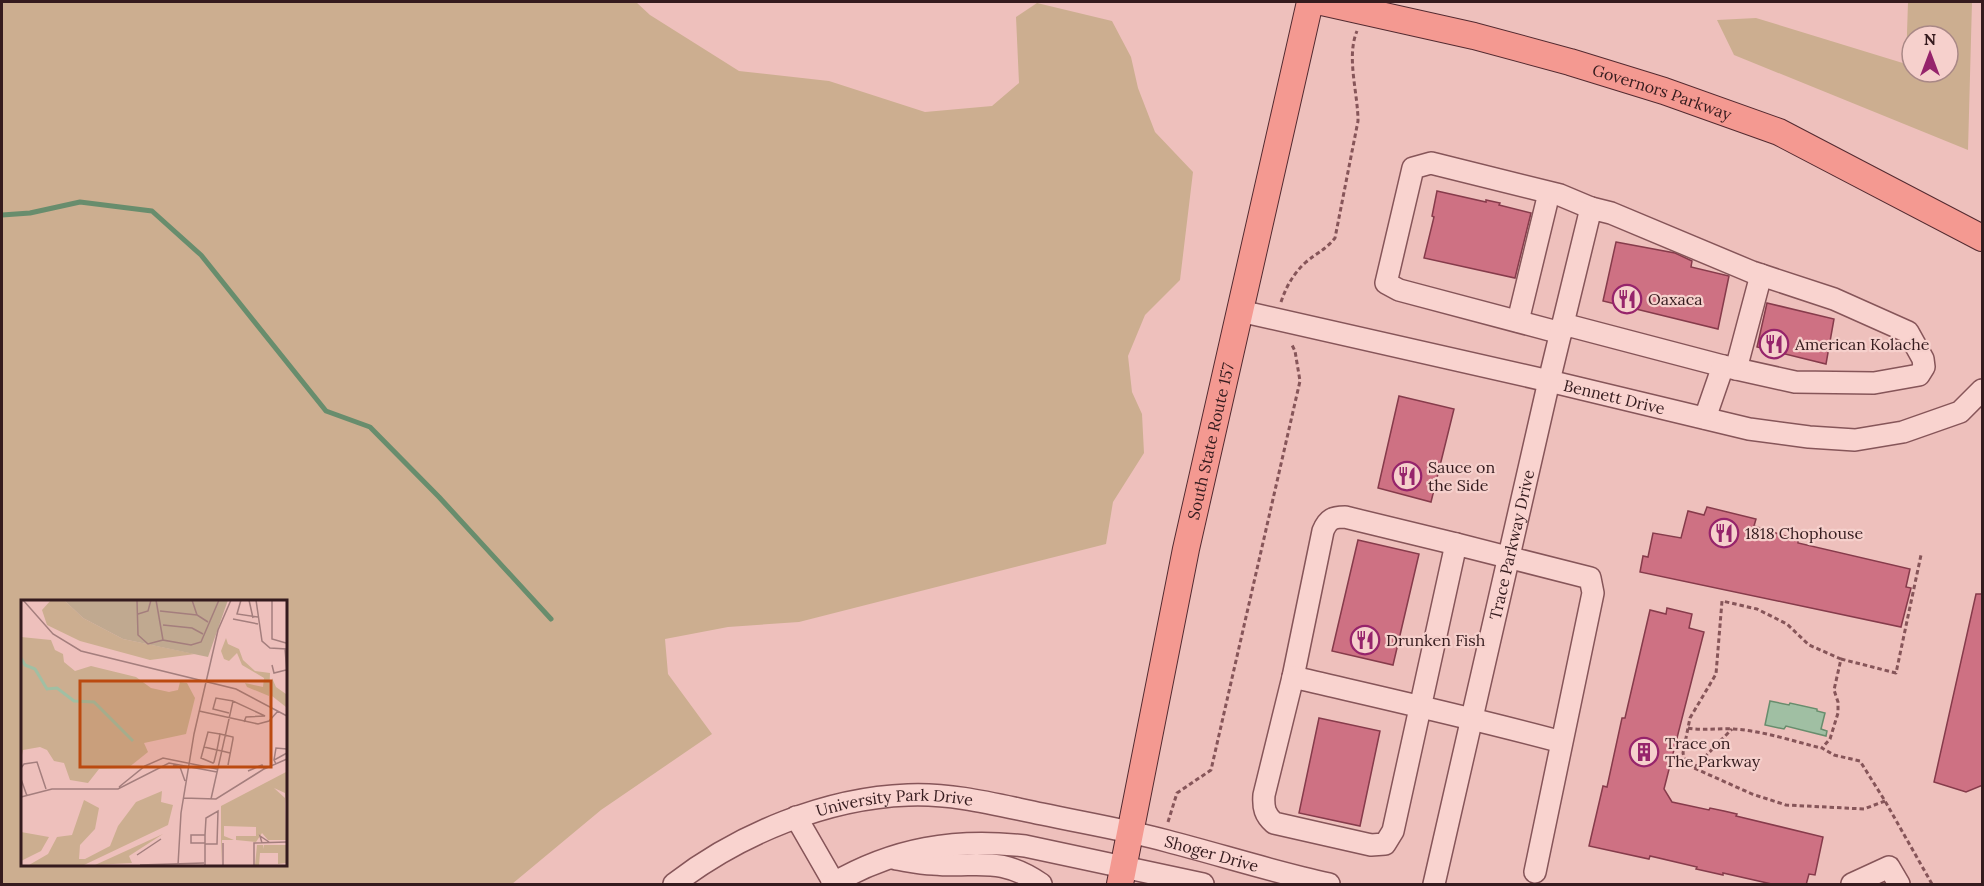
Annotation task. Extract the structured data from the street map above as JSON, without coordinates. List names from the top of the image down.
{
  "streets": {
    "main road": ["Governors Parkway", "South State Route 157"],
    "street": [
      "Bennett Drive",
      "Trace Parkway Drive",
      "University Park Drive",
      "Shoger Drive"
    ]
  },
  "crossings": [
    ["Bennett Drive", "South State Route 157"],
    ["Bennett Drive", "Trace Parkway Drive"],
    ["South State Route 157", "University Park Drive"],
    ["South State Route 157", "Shoger Drive"],
    ["University Park Drive", "Shoger Drive"]
  ],
  "places": {
    "restaurant": [
      "Oaxaca",
      "American Kolache",
      "Sauce on the Side",
      "1818 Chophouse",
      "Drunken Fish"
    ],
    "building": ["Trace on The Parkway"]
  },
  "north": "top"
}
